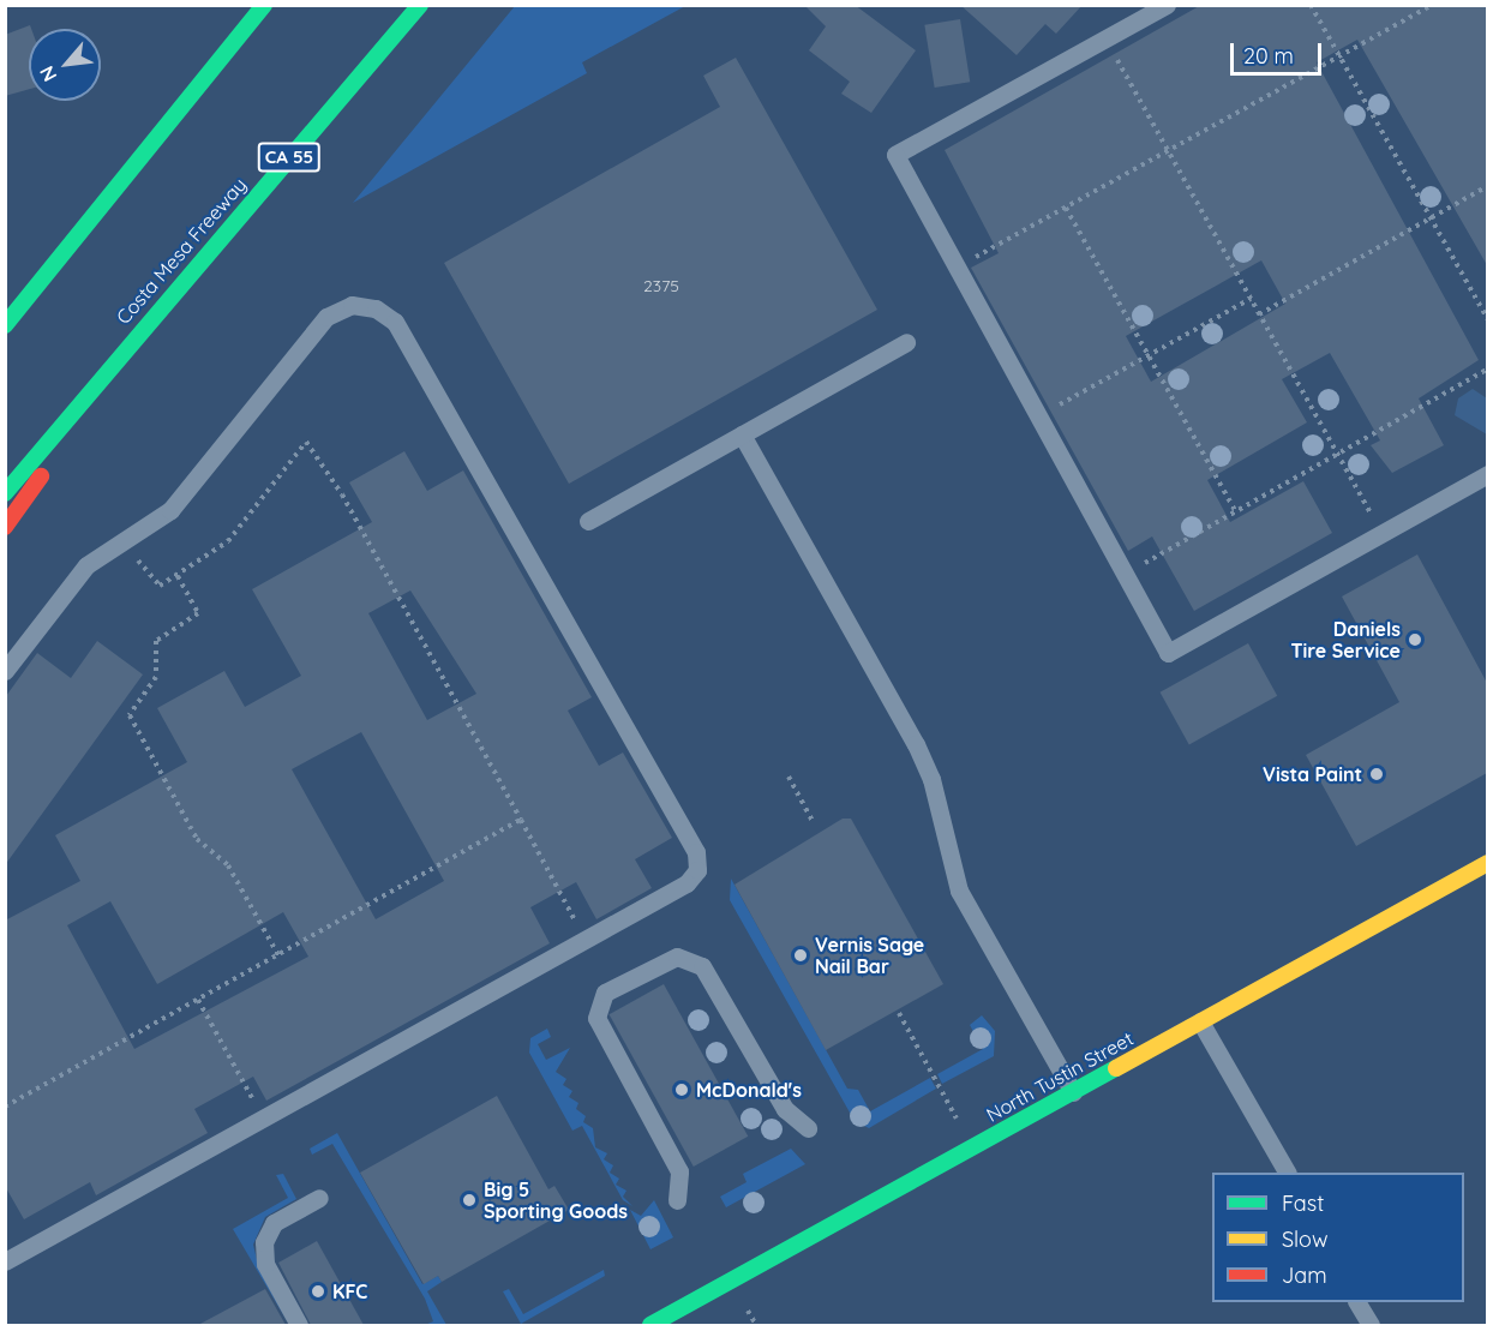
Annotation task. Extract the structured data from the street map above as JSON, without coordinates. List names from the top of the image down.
{
  "streets": {
    "main road": ["CA 55", "Costa Mesa Freeway", "North Tustin Street"]
  },
  "places": [
    "Daniels Tire Service",
    "Vista Paint",
    "Vernis Sage Nail Bar",
    "McDonald's",
    "Big 5 Sporting Goods",
    "KFC"
  ],
  "house_numbers": ["2375"],
  "legend": ["Fast", "Slow", "Jam"],
  "scale_bar": "20 m",
  "north": "bottom left"
}
